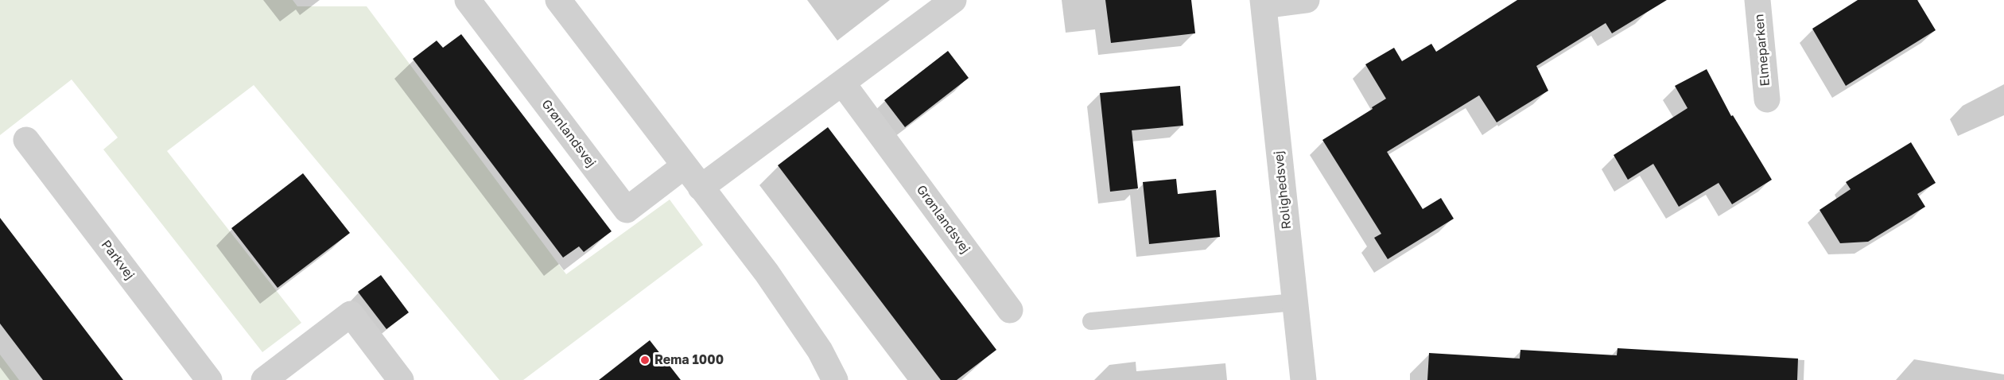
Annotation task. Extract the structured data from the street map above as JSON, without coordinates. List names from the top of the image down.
{
  "streets": {
    "street": [
      "Elmeparken",
      "Grønlandsvej",
      "Rolighedsvej",
      "Parkvej"
    ]
  },
  "places": ["Rema 1000"]
}
